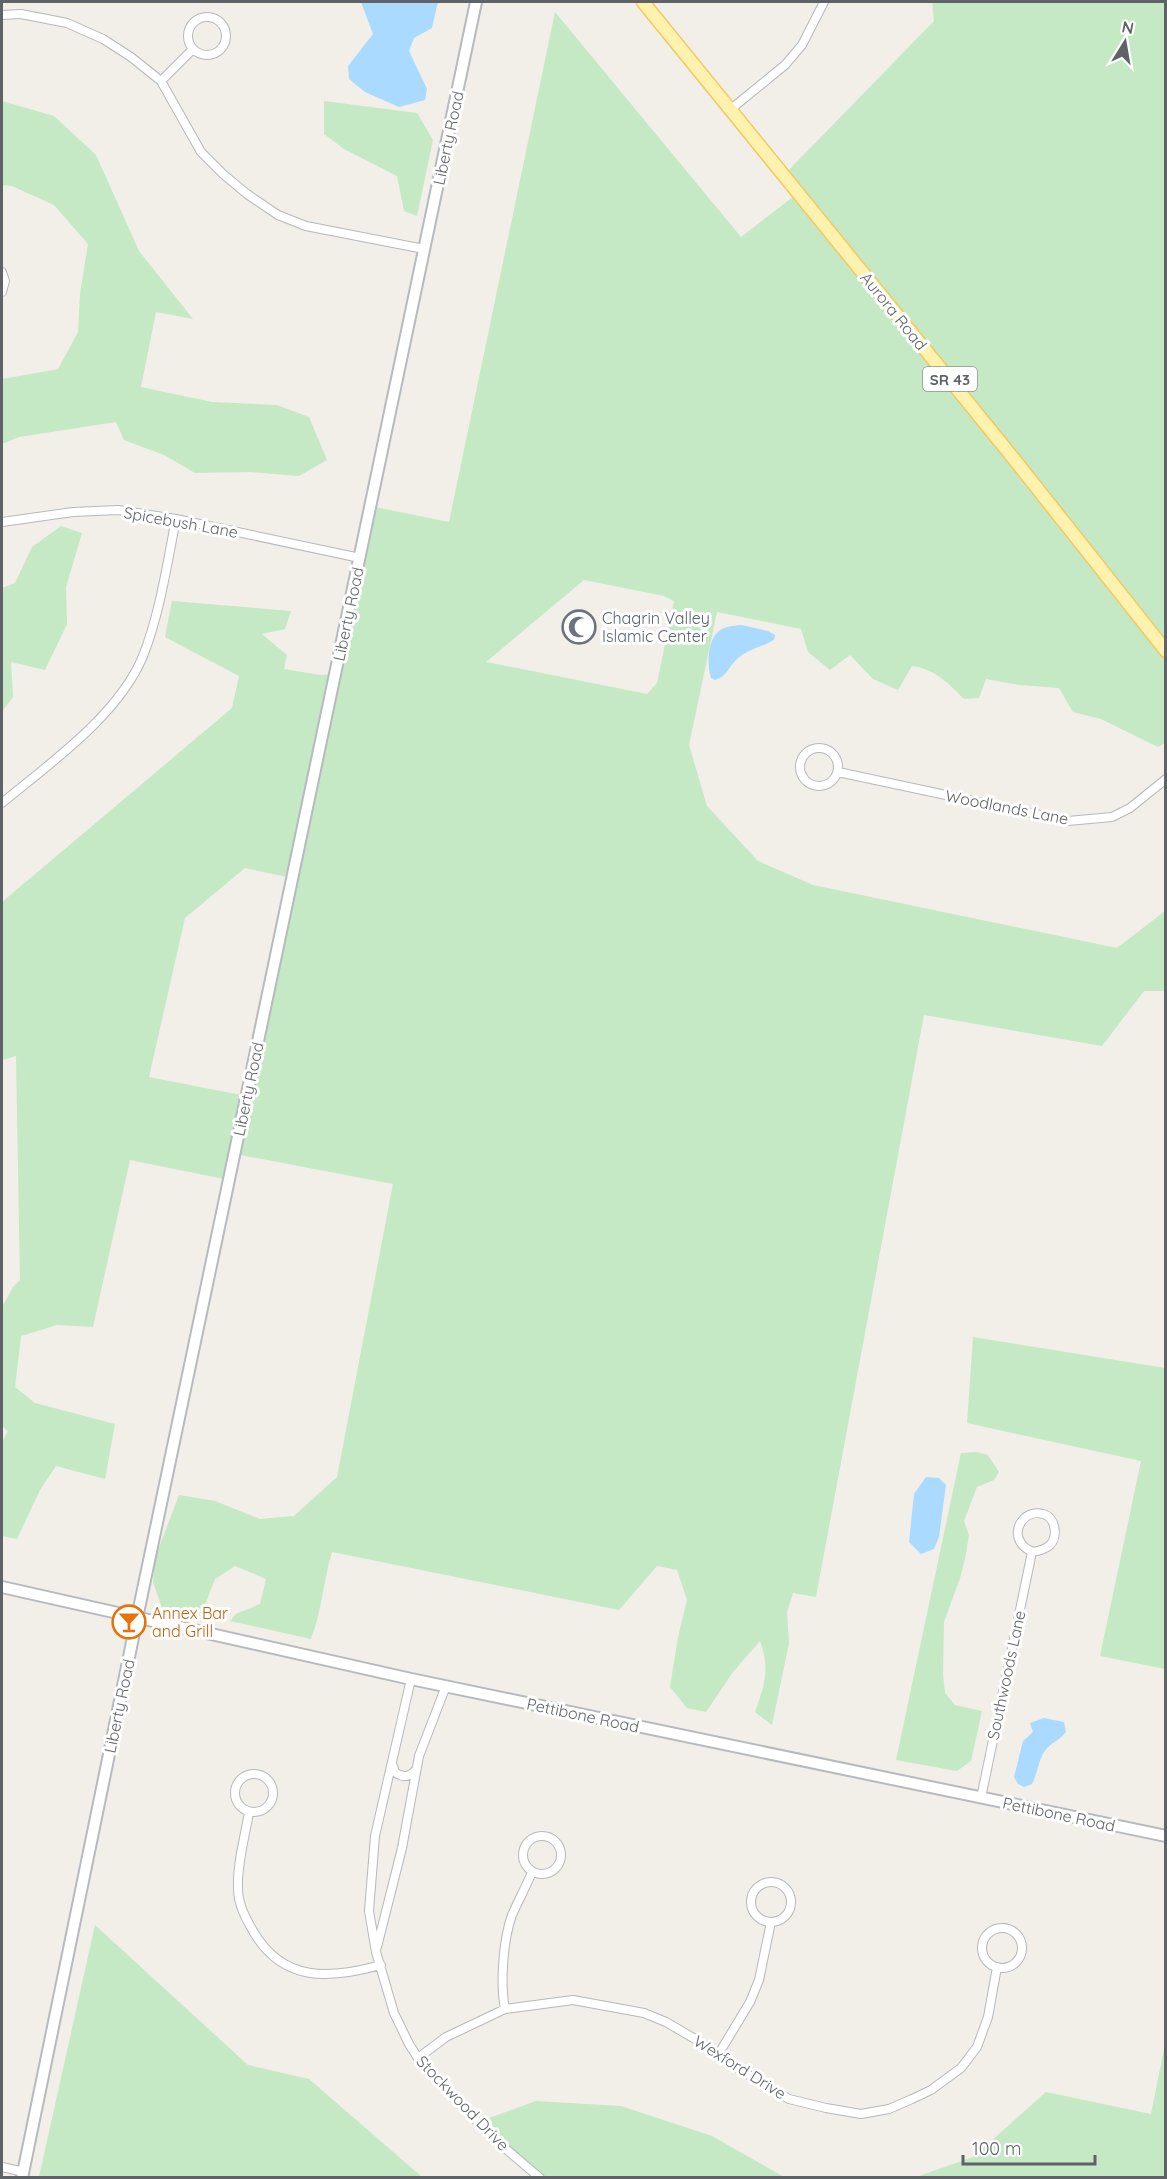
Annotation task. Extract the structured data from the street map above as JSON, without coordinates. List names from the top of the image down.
{
  "streets": {
    "main road": ["Aurora Road", "SR 43"],
    "street": [
      "Liberty Road",
      "Spicebush Lane",
      "Woodlands Lane",
      "Southwoods Lane",
      "Pettibone Road",
      "Wexford Drive",
      "Stockwood Drive"
    ]
  },
  "crossings": [
    ["Liberty Road", "Spicebush Lane"],
    ["Liberty Road", "Pettibone Road"],
    ["Southwoods Lane", "Pettibone Road"],
    ["Pettibone Road", "Stockwood Drive"],
    ["Wexford Drive", "Stockwood Drive"]
  ],
  "places": {
    "mosque": ["Chagrin Valley Islamic Center"],
    "bar": ["Annex Bar and Grill"]
  },
  "scale_bar": "100 m",
  "north": "top"
}
